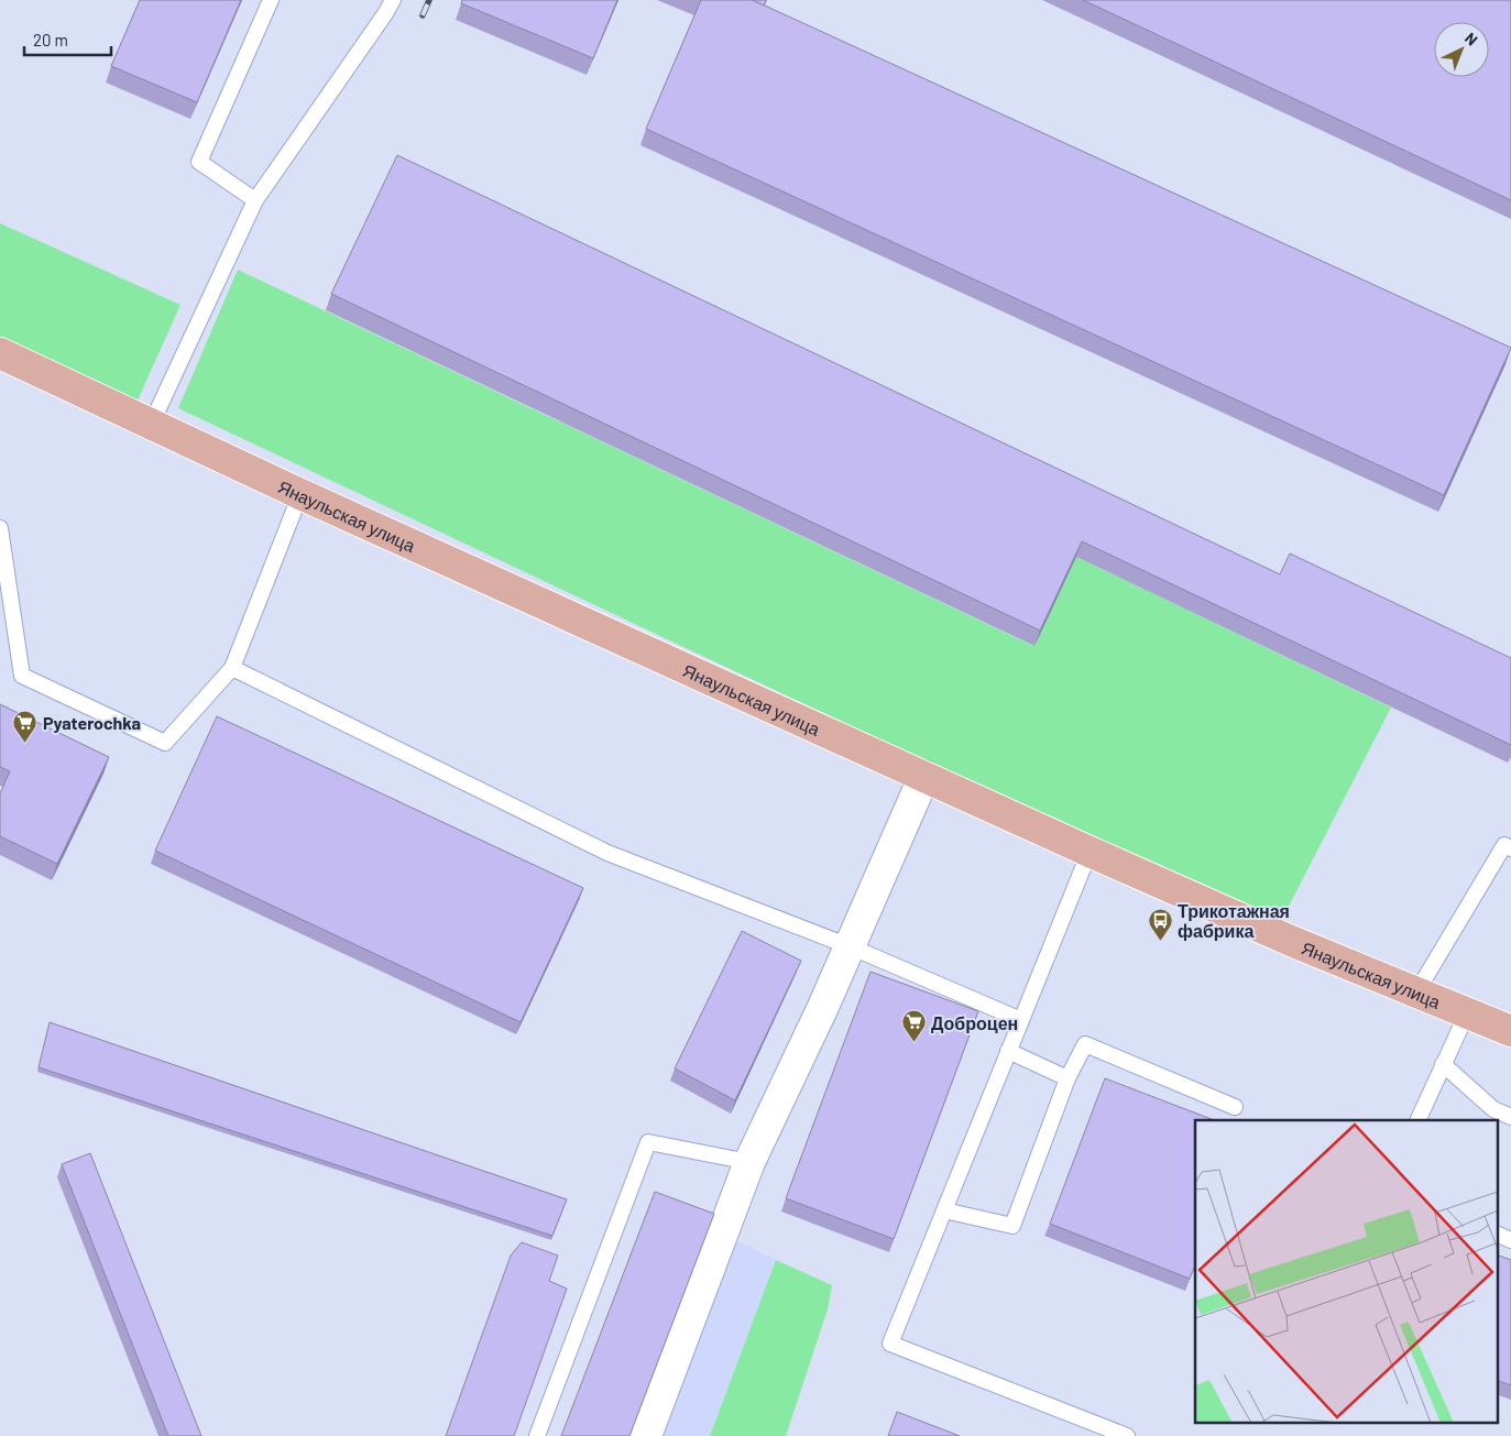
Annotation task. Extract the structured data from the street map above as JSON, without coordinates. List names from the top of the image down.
{
  "streets": {
    "main road": ["Янаульская улица"]
  },
  "places": {
    "supermarket": ["Pyaterochka", "Доброцен"],
    "bus stop": ["Трикотажная фабрика"]
  },
  "scale_bar": "20 m",
  "north": "top right"
}
